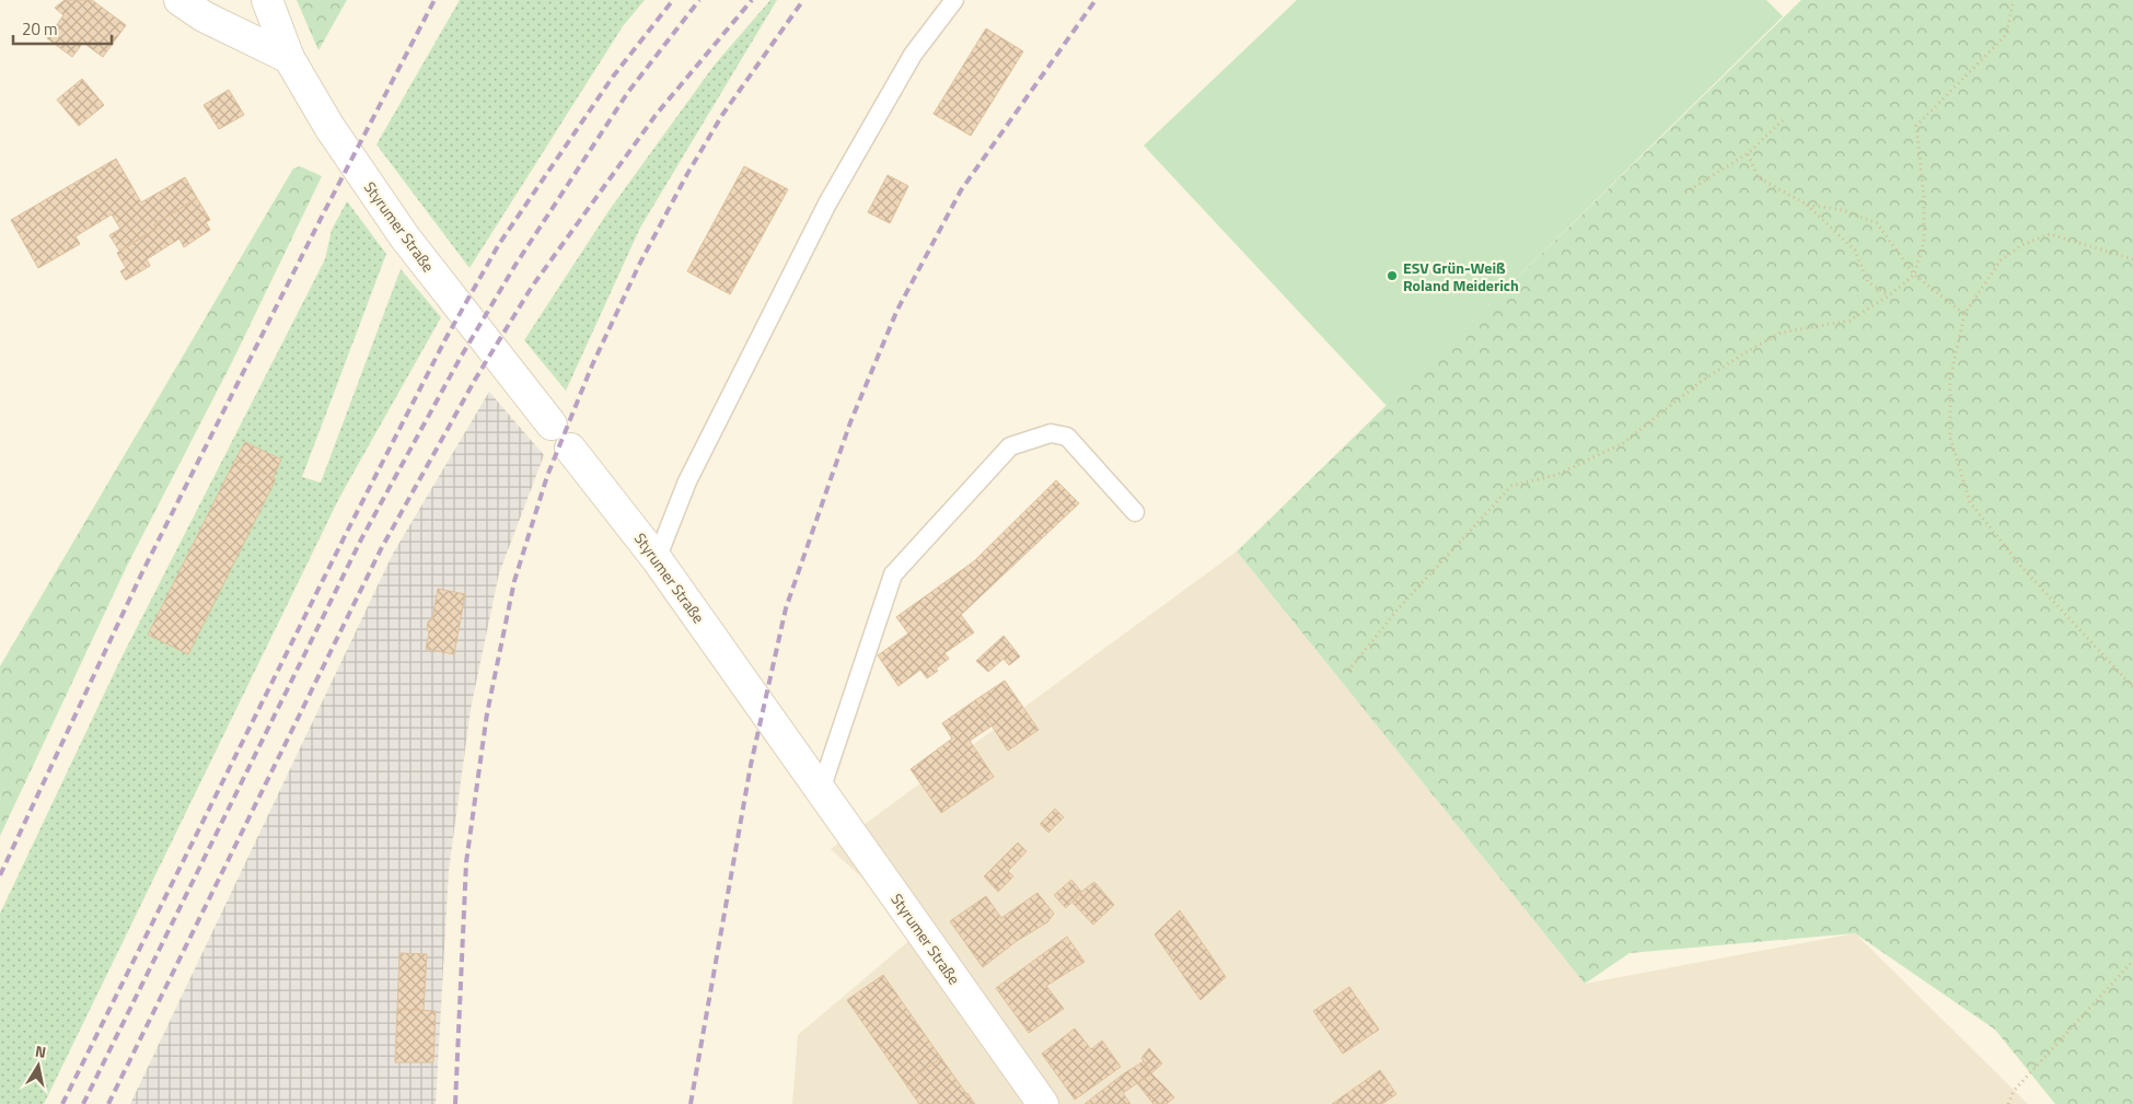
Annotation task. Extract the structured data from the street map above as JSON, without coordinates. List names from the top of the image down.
{
  "streets": {
    "street": ["Styrumer Straße"]
  },
  "places": ["ESV Grün-Weiß Roland Meiderich"],
  "scale_bar": "20 m",
  "north": "top"
}
